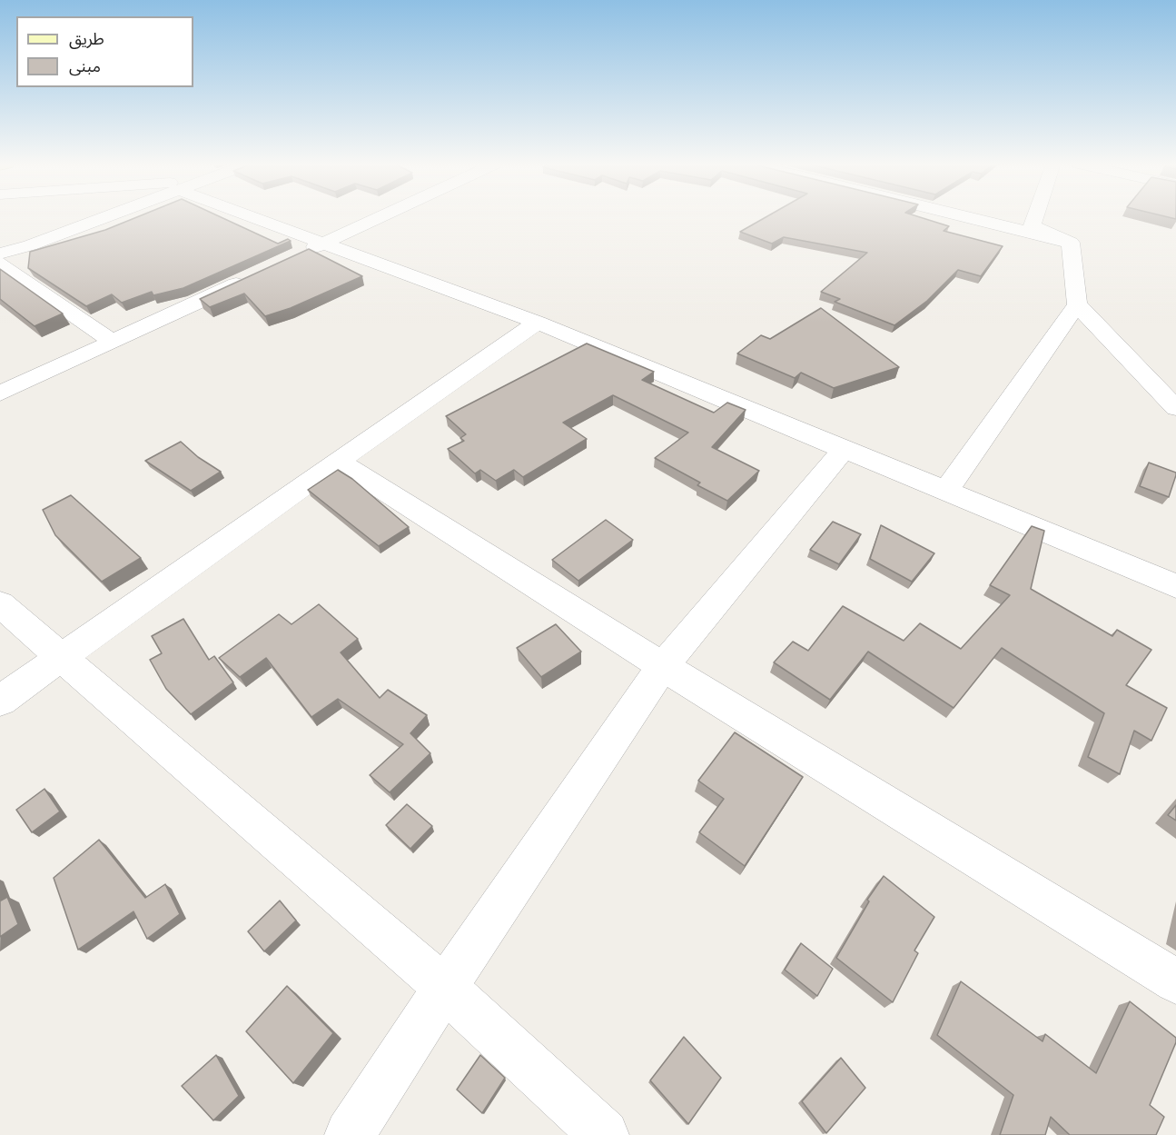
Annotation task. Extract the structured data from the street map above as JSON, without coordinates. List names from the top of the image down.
{
  "legend": ["طريق", "مبنى"]
}
